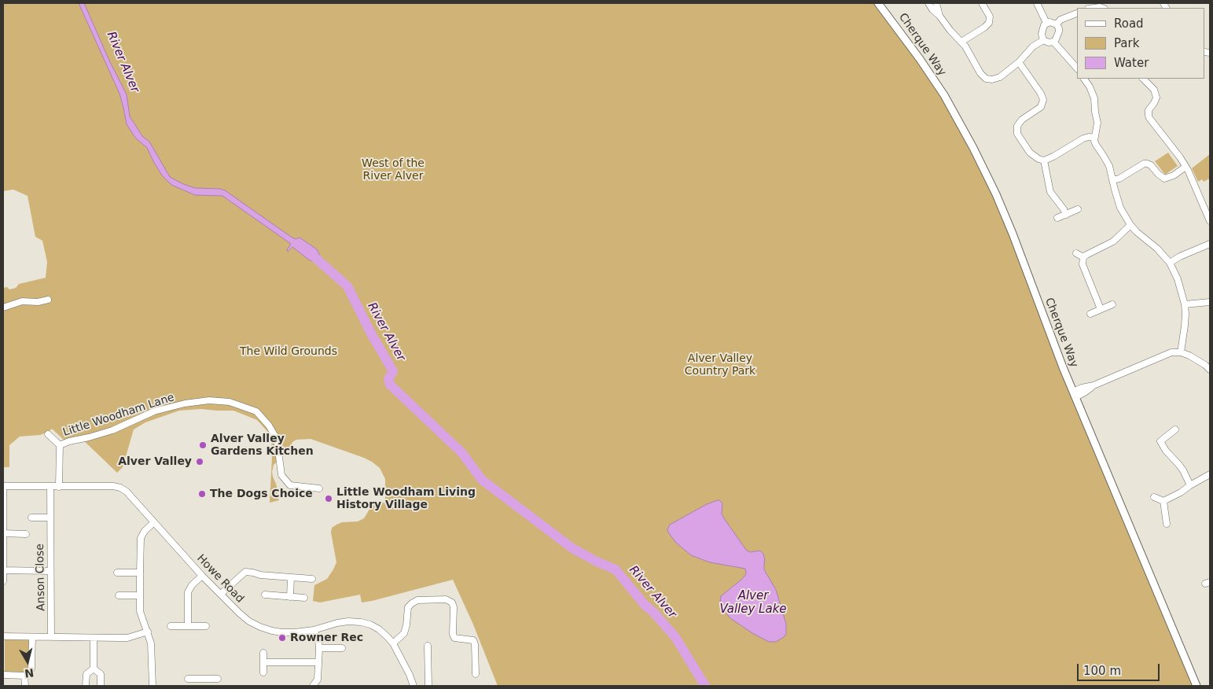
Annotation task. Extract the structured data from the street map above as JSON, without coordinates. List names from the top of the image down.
{
  "streets": {
    "street": [
      "Cherque Way",
      "Little Woodham Lane",
      "Anson Close",
      "Howe Road"
    ]
  },
  "crossings": [
    ["Little Woodham Lane", "Howe Road"],
    ["Anson Close", "Howe Road"]
  ],
  "water": ["River Alver", "Alver Valley Lake"],
  "parks": ["West of the River Alver", "The Wild Grounds", "Alver Valley Country Park"],
  "places": [
    "Alver Valley Gardens Kitchen",
    "Alver Valley",
    "The Dogs Choice",
    "Little Woodham Living History Village",
    "Rowner Rec"
  ],
  "legend": ["Road", "Park", "Water"],
  "scale_bar": "100 m",
  "north": "bottom"
}
